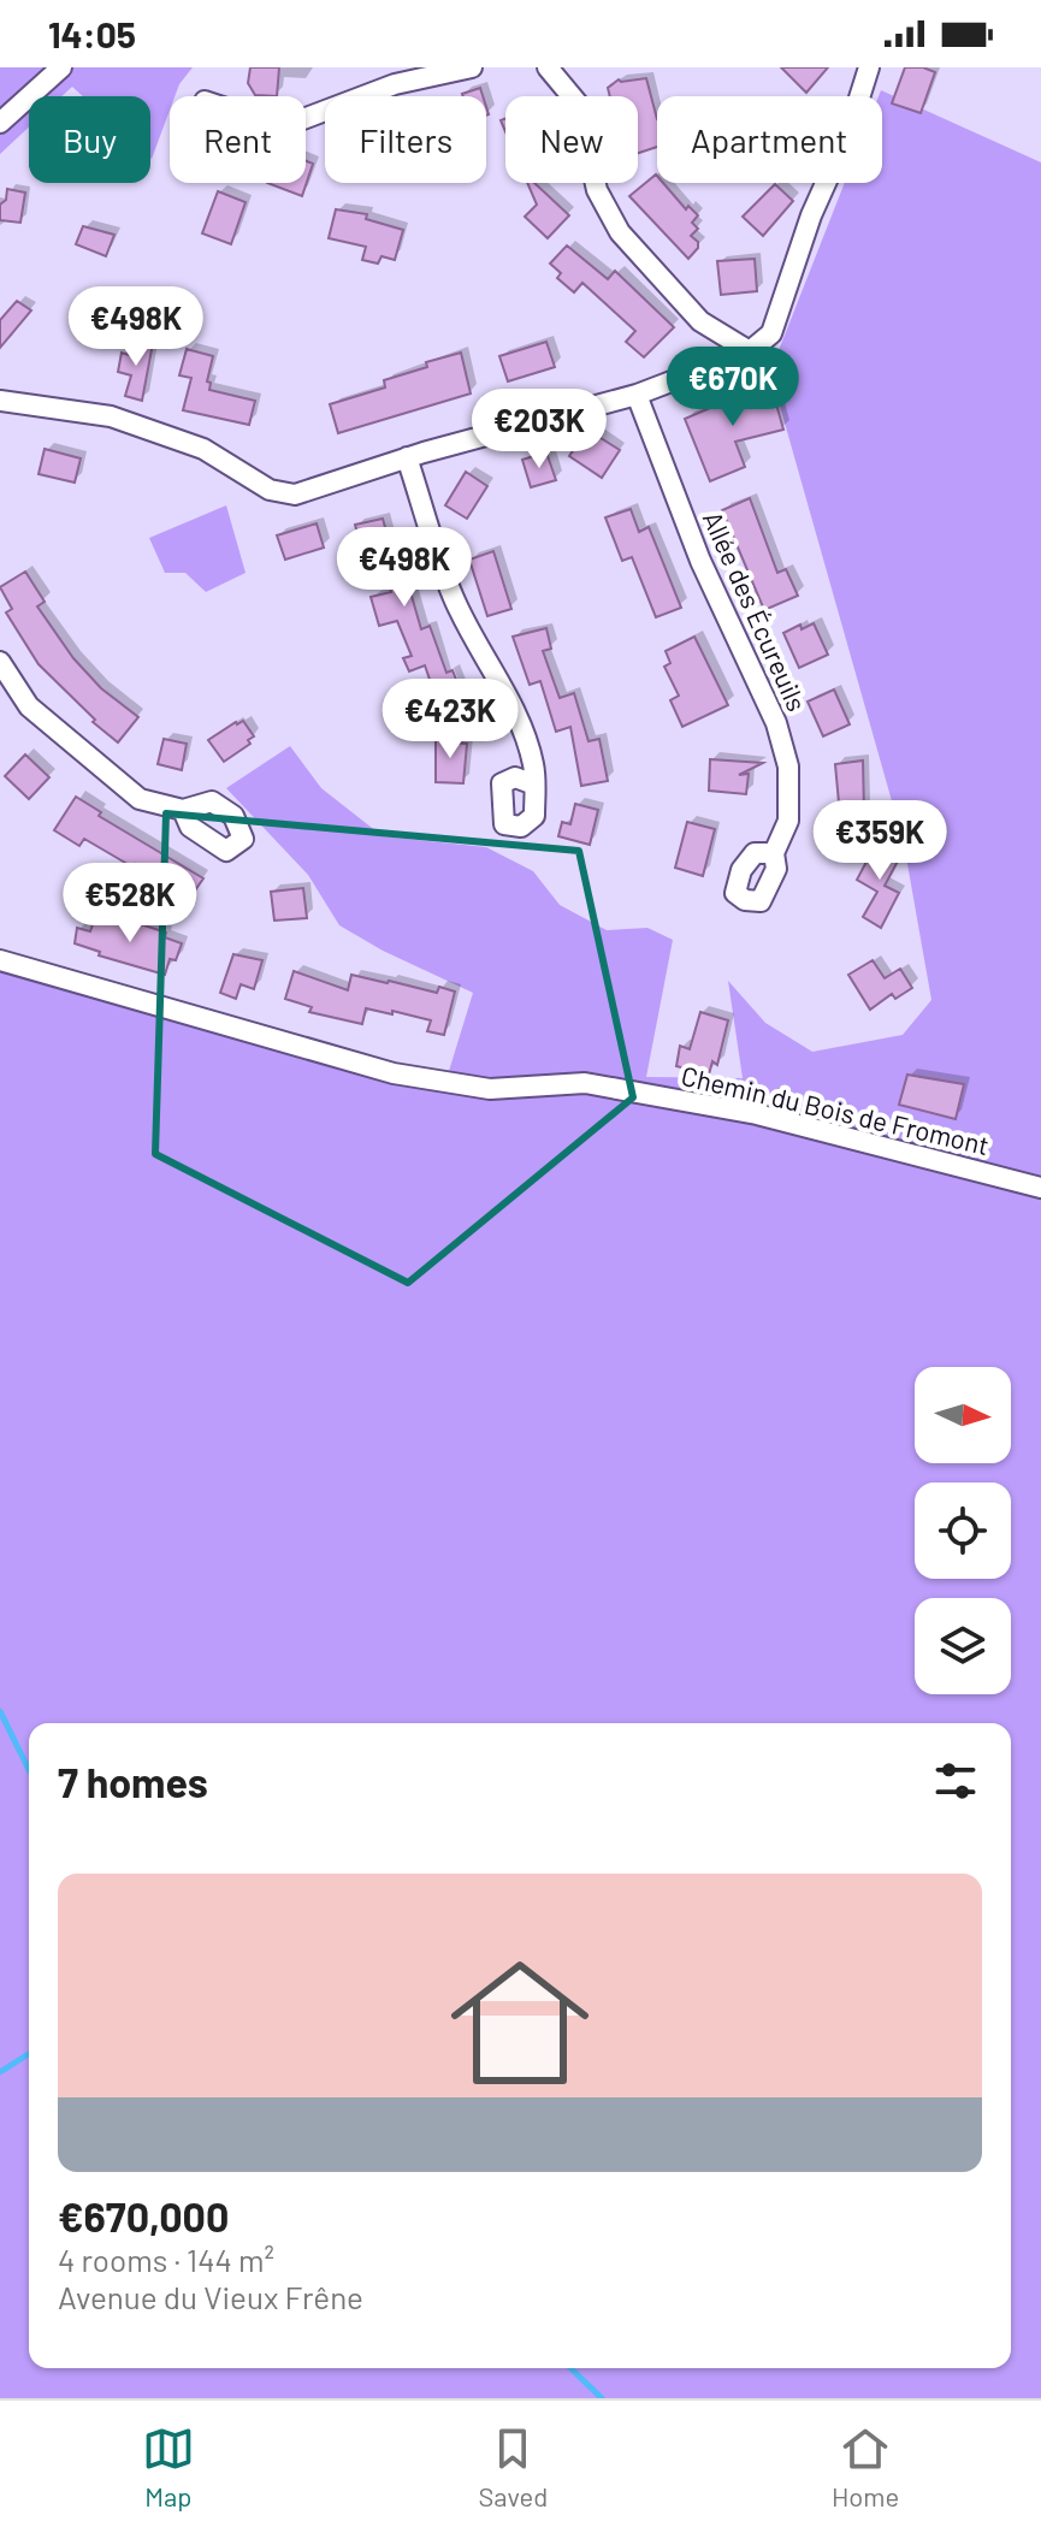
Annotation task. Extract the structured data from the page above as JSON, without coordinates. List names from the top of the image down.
{
  "streets": {
    "street": ["Allée des Écureuils", "Chemin du Bois de Fromont"]
  },
  "north": "right",
  "page": {
    "status": "14:05",
    "chip": [
      "Buy",
      "Rent",
      "Filters",
      "New",
      "Apartment"
    ],
    "price": [
      "€498K",
      "€670K",
      "€203K",
      "€498K",
      "€423K",
      "€359K",
      "€528K"
    ],
    "heading": "7 homes",
    "list": [
      {
        "name": "€670,000",
        "note": "4 rooms · 144 m² · Avenue du Vieux Frêne"
      }
    ],
    "tabs": ["Map", "Saved", "Home"]
  }
}
